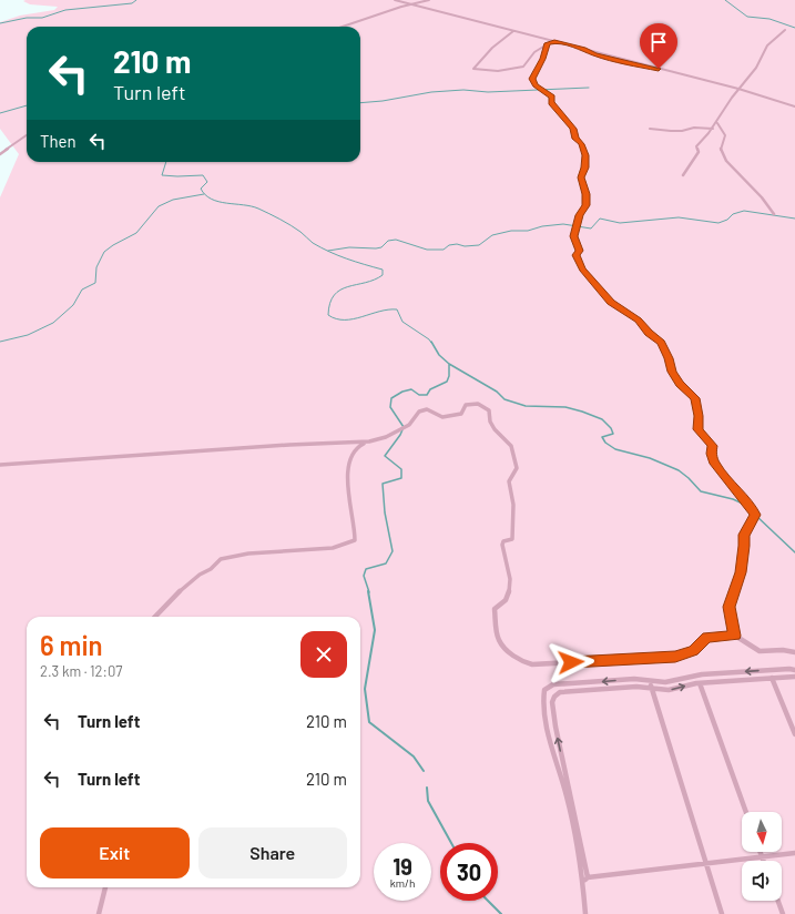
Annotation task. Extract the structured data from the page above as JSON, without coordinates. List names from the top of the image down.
{
  "north": "bottom",
  "page": {
    "turn": ["210 m", "Turn left"],
    "then": "Then",
    "heading": ["6 min", "2.3 km · 12:07"],
    "list": [
      {
        "name": "Turn left",
        "value": "210 m"
      },
      {
        "name": "Turn left",
        "value": "210 m"
      }
    ],
    "buttons": ["Exit", "Share"],
    "speed": "19 km/h",
    "limit": "30"
  }
}
